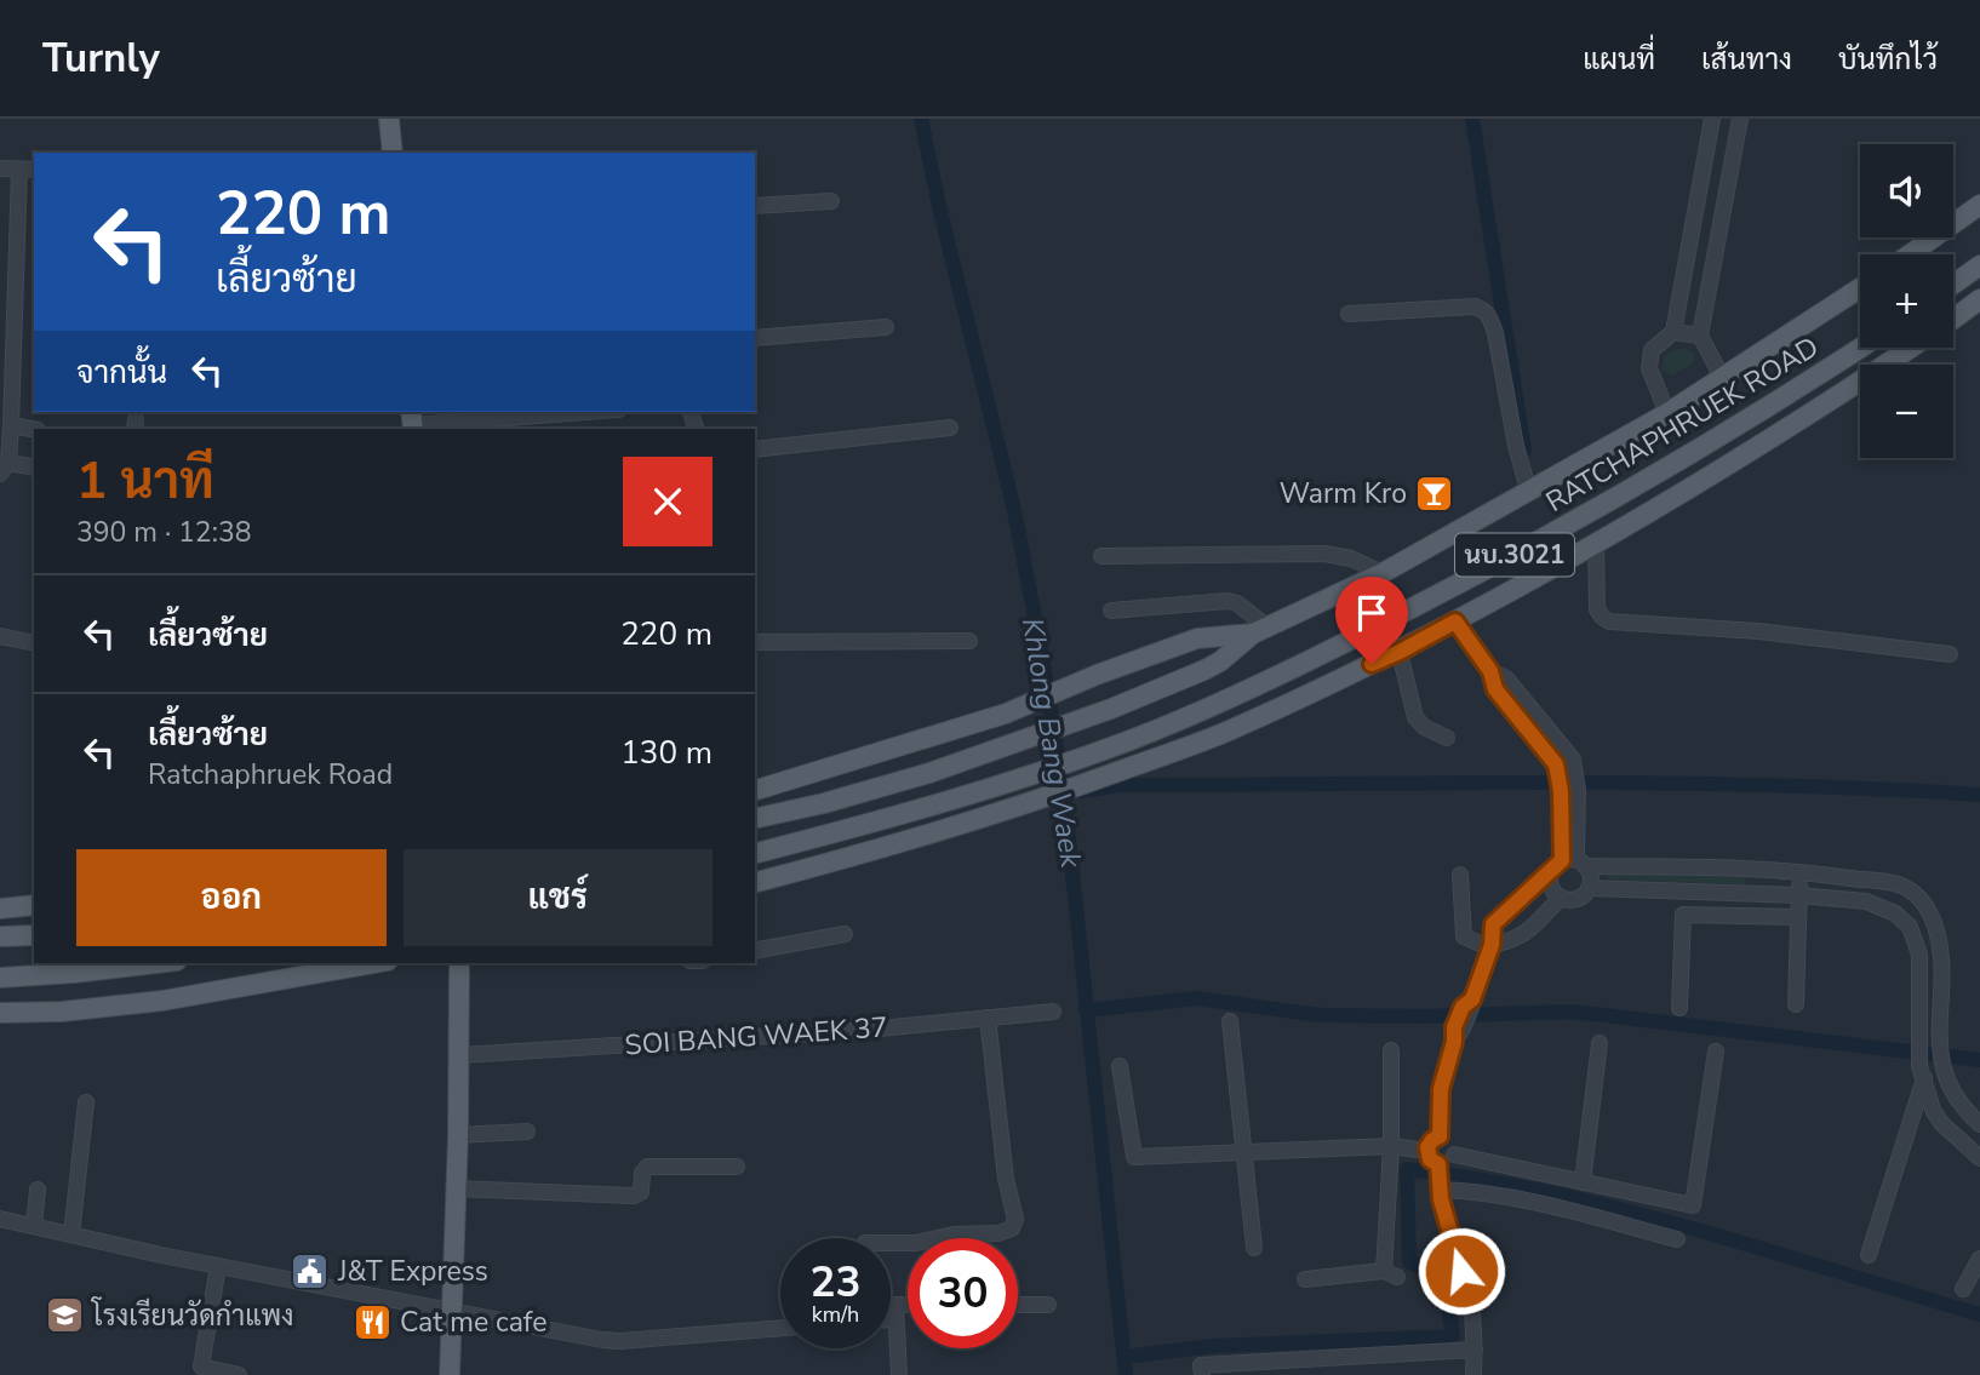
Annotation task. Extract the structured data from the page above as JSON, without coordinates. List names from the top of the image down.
{
  "streets": {
    "main road": ["RATCHAPHRUEK ROAD", "นบ.3021"],
    "street": ["SOI BANG WAEK 37"]
  },
  "water": ["Khlong Bang Waek"],
  "places": {
    "bar": ["Warm Kro"],
    "public building": ["J&T Express"],
    "school or university": ["โรงเรียนวัดกำแพง"],
    "restaurant": ["Cat me cafe"]
  },
  "page": {
    "header": "Turnly",
    "nav": ["แผนที่", "เส้นทาง", "บันทึกไว้"],
    "map_buttons": ["+", "−"],
    "turn": ["220 m", "เลี้ยวซ้าย"],
    "then": "จากนั้น",
    "heading": ["1 นาที", "390 m · 12:38"],
    "list": [
      {
        "name": "เลี้ยวซ้าย",
        "value": "220 m"
      },
      {
        "name": "เลี้ยวซ้าย",
        "note": "Ratchaphruek Road",
        "value": "130 m"
      }
    ],
    "buttons": ["ออก", "แชร์"],
    "speed": "23 km/h",
    "limit": "30"
  }
}
